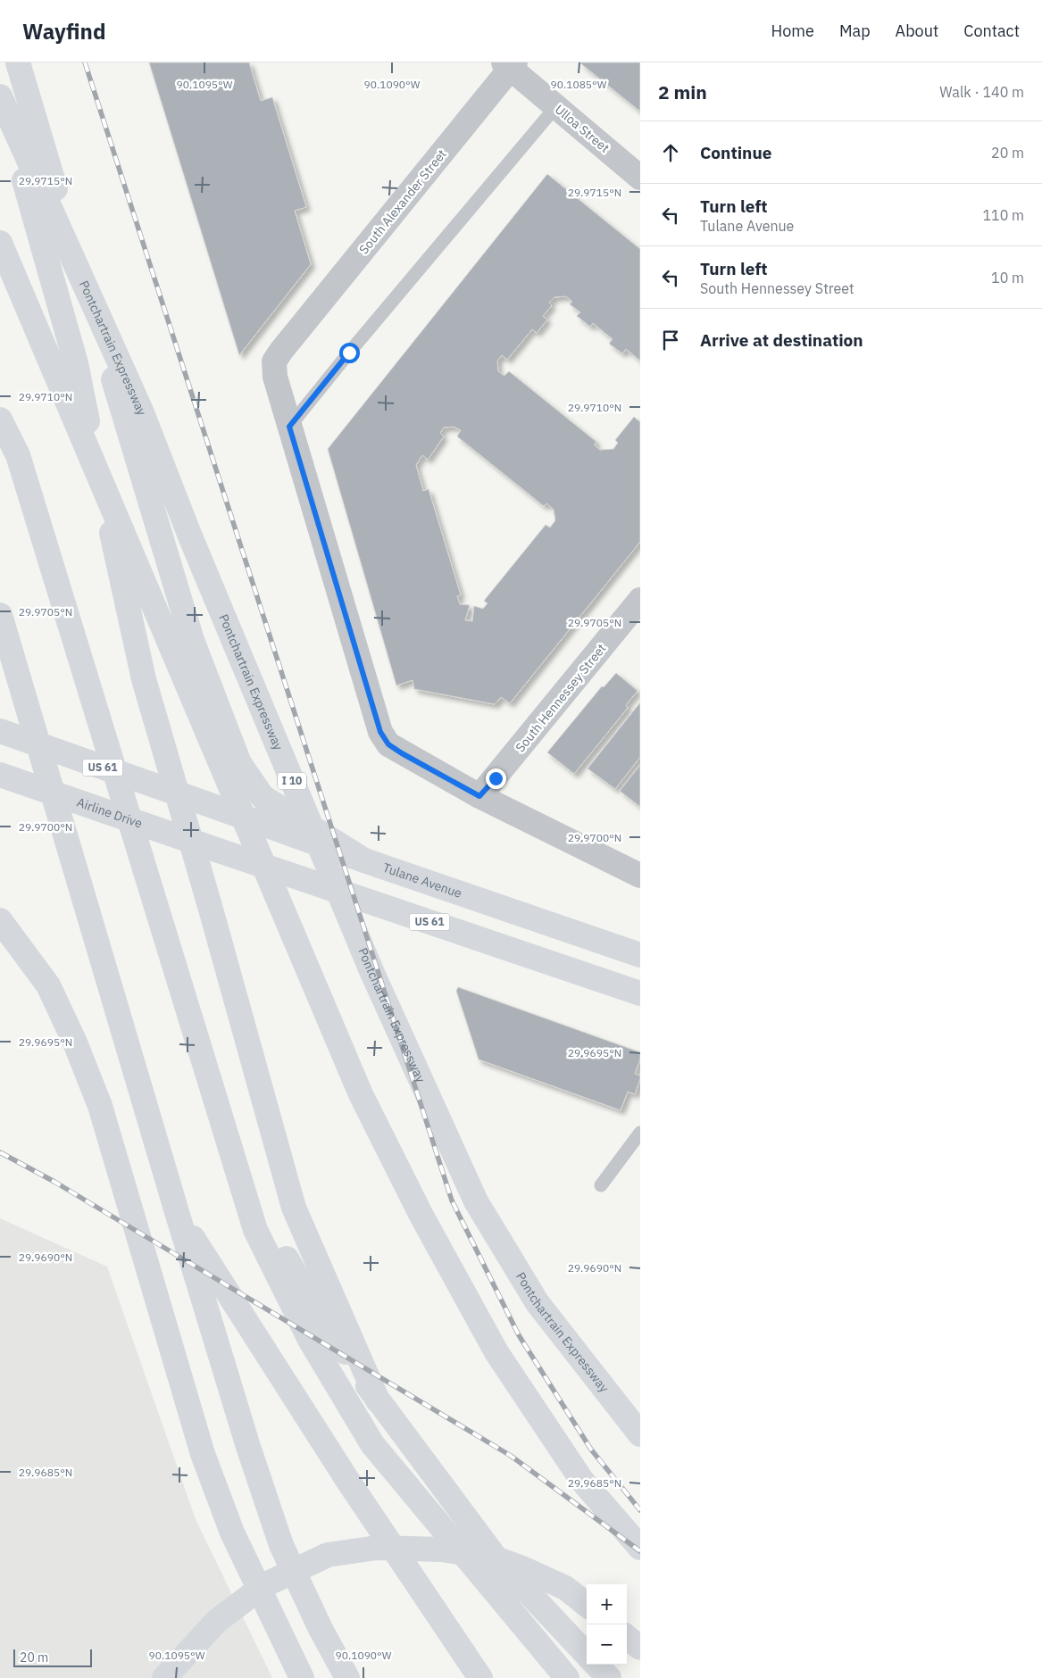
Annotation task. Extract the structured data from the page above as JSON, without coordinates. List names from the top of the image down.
{
  "streets": {
    "main road": [
      "Pontchartrain Expressway",
      "US 61",
      "I 10",
      "Airline Drive",
      "Tulane Avenue"
    ],
    "street": ["Ulloa Street", "South Alexander Street", "South Hennessey Street"]
  },
  "crossings": [
    ["Ulloa Street", "South Alexander Street"]
  ],
  "scale_bar": "20 m",
  "page": {
    "header": "Wayfind",
    "nav": [
      "Home",
      "Map",
      "About",
      "Contact"
    ],
    "heading": ["2 min", "Walk · 140 m"],
    "list": [
      ["Continue", "20 m"],
      ["Turn left", "Tulane Avenue", "110 m"],
      ["Turn left", "South Hennessey Street", "10 m"],
      "Arrive at destination"
    ],
    "map_buttons": ["+", "−"],
    "scale": "20 m"
  },
  "coordinates": [
    "90.1095°W",
    "90.1090°W",
    "90.1085°W",
    "29.9715°N",
    "29.9710°N",
    "29.9705°N",
    "29.9700°N",
    "29.9695°N",
    "29.9690°N",
    "29.9685°N"
  ]
}
